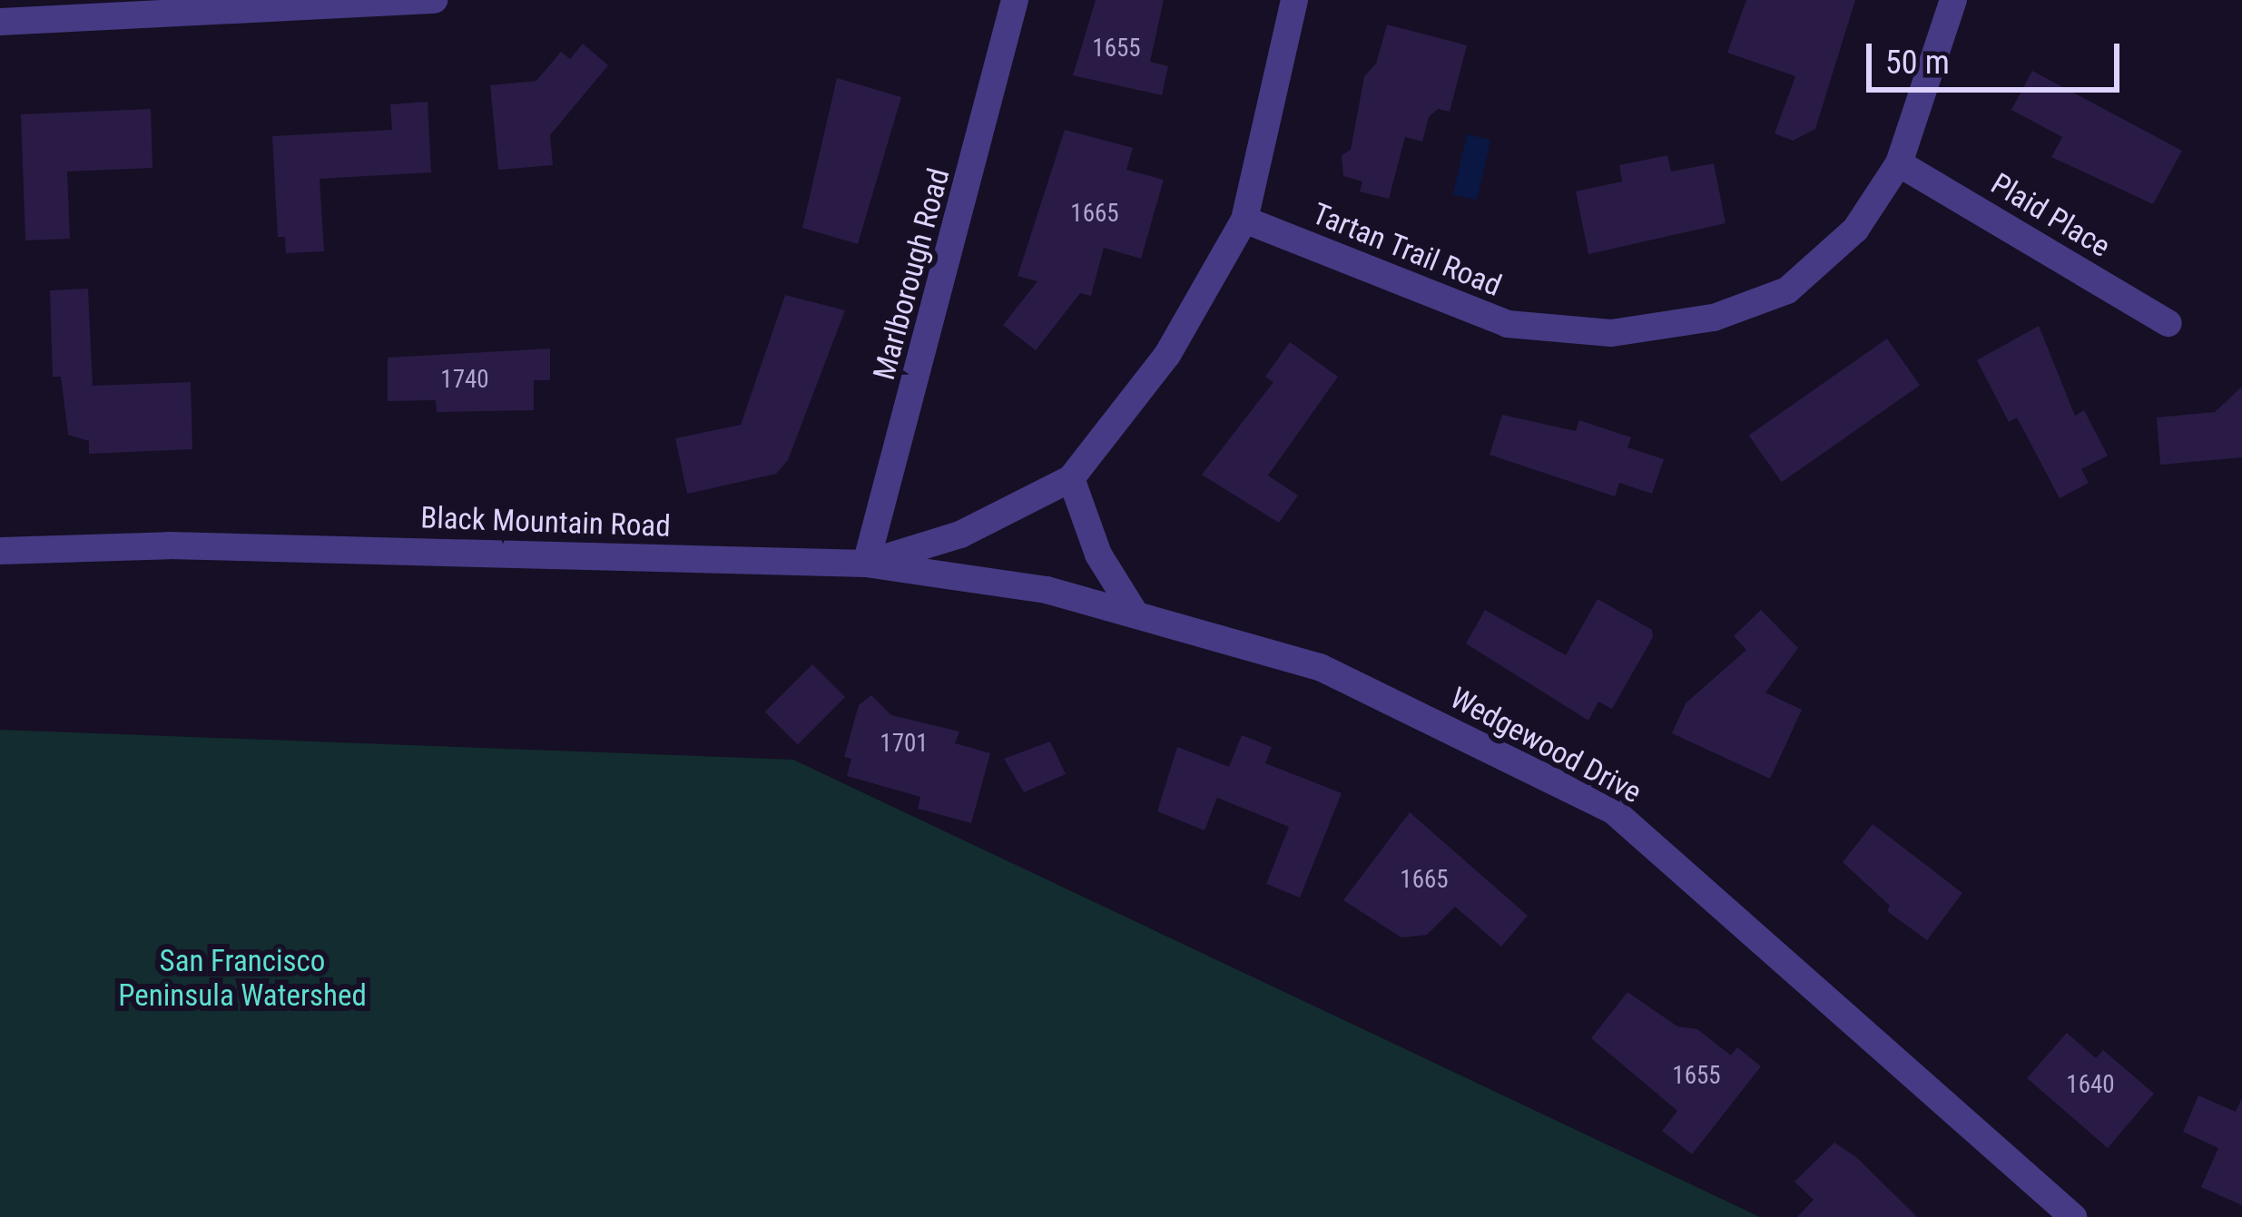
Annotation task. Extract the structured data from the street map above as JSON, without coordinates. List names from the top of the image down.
{
  "streets": {
    "street": [
      "Plaid Place",
      "Tartan Trail Road",
      "Marlborough Road",
      "Black Mountain Road",
      "Wedgewood Drive"
    ]
  },
  "crossings": [
    ["Plaid Place", "Tartan Trail Road"],
    ["Tartan Trail Road", "Black Mountain Road"],
    ["Marlborough Road", "Black Mountain Road"],
    ["Marlborough Road", "Wedgewood Drive"],
    ["Black Mountain Road", "Wedgewood Drive"]
  ],
  "parks": ["San Francisco Peninsula Watershed"],
  "house_numbers": [
    "1655",
    "1665",
    "1740",
    "1701",
    "1665",
    "1655",
    "1640"
  ],
  "scale_bar": "50 m"
}
